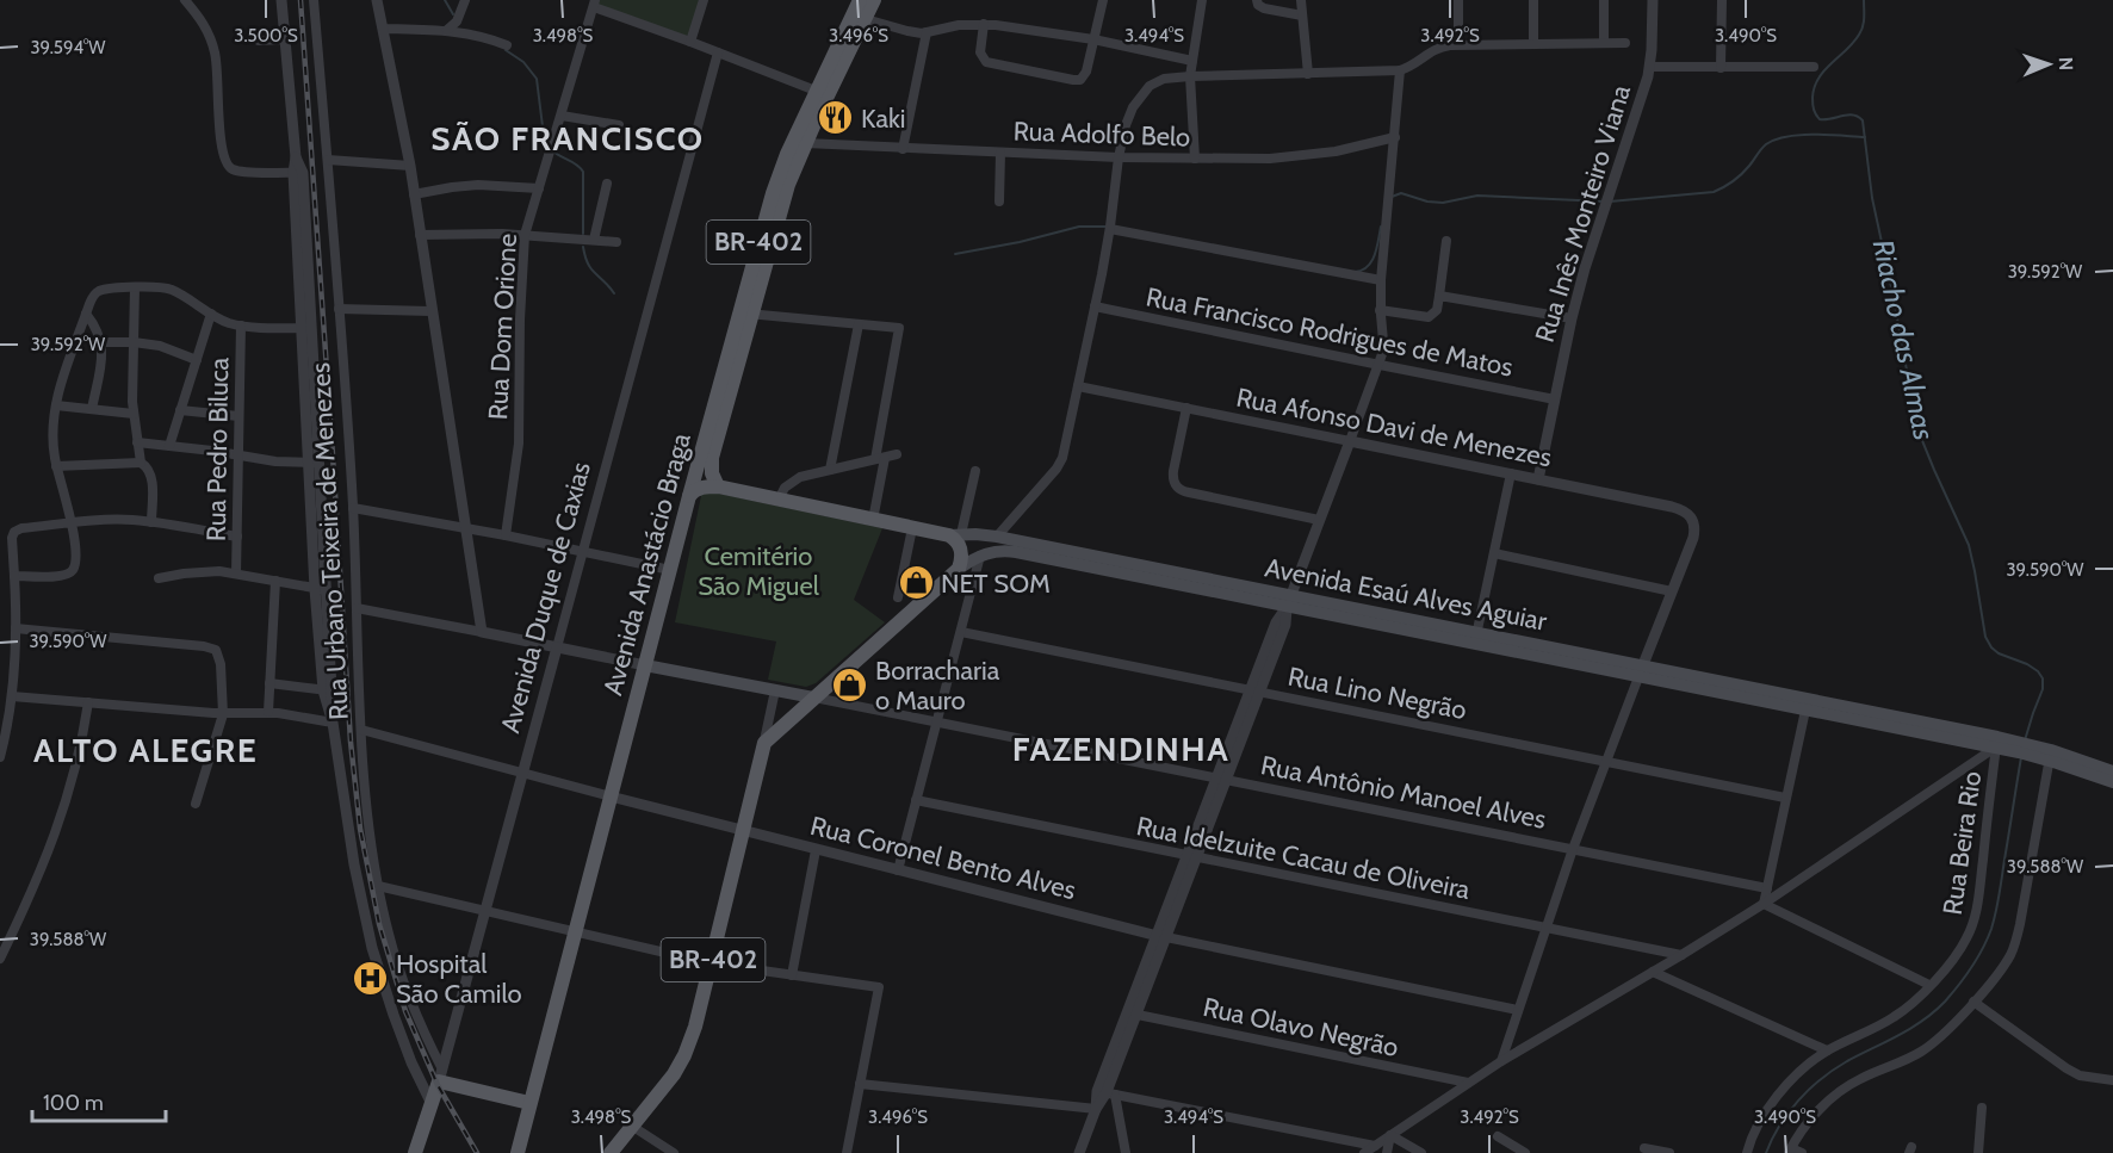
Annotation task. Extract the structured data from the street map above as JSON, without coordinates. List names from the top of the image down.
{
  "streets": {
    "main road": [
      "BR-402",
      "Avenida Anastácio Braga",
      "Avenida Esaú Alves Aguiar",
      "Avenida Duque de Caxias",
      "Rua Antônio Manoel Alves"
    ],
    "street": [
      "Rua Adolfo Belo",
      "Rua Inês Monteiro Viana",
      "Rua Dom Orione",
      "Rua Francisco Rodrigues de Matos",
      "Rua Afonso Davi de Menezes",
      "Rua Pedro Biluca",
      "Rua Urbano Teixeira de Menezes",
      "Rua Lino Negrão",
      "Rua Beira Rio",
      "Rua Coronel Bento Alves",
      "Rua Idelzuite Cacau de Oliveira",
      "Rua Olavo Negrão"
    ]
  },
  "crossings": [
    ["Rua Adolfo Belo", "Avenida Anastácio Braga"],
    ["Rua Inês Monteiro Viana", "Rua Francisco Rodrigues de Matos"],
    ["Rua Inês Monteiro Viana", "Rua Afonso Davi de Menezes"],
    ["BR-402", "Rua Coronel Bento Alves"],
    ["Rua Urbano Teixeira de Menezes", "Avenida Duque de Caxias"],
    ["Rua Urbano Teixeira de Menezes", "Rua Antônio Manoel Alves"],
    ["Rua Urbano Teixeira de Menezes", "Rua Coronel Bento Alves"],
    ["Avenida Anastácio Braga", "Avenida Esaú Alves Aguiar"],
    ["Avenida Anastácio Braga", "Rua Antônio Manoel Alves"],
    ["Avenida Anastácio Braga", "Rua Coronel Bento Alves"],
    ["Avenida Esaú Alves Aguiar", "Rua Beira Rio"],
    ["Avenida Duque de Caxias", "Rua Antônio Manoel Alves"],
    ["Avenida Duque de Caxias", "Rua Coronel Bento Alves"]
  ],
  "districts": ["SÃO FRANCISCO", "FAZENDINHA", "ALTO ALEGRE"],
  "water": ["Riacho das Almas"],
  "parks": ["Cemitério São Miguel"],
  "places": {
    "restaurant": ["Kaki"],
    "shop": ["NET SOM", "Borracharia o Mauro"],
    "hospital": ["Hospital São Camilo"]
  },
  "scale_bar": "100 m",
  "north": "right",
  "coordinates": [
    "3.500°S",
    "3.498°S",
    "3.496°S",
    "3.494°S",
    "3.492°S",
    "3.490°S",
    "39.594°W",
    "39.592°W",
    "39.590°W",
    "39.588°W"
  ]
}
